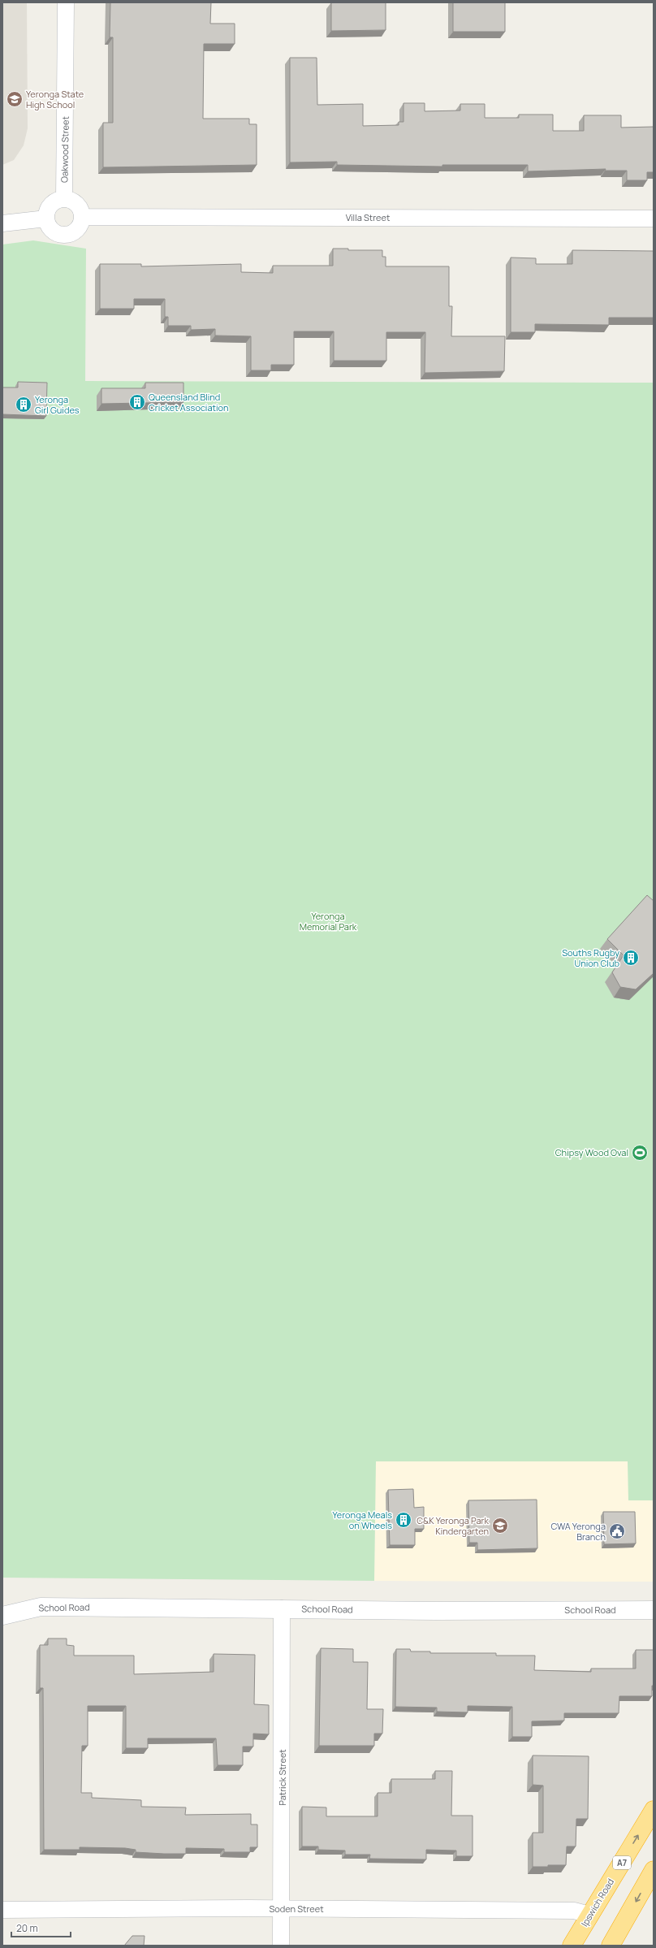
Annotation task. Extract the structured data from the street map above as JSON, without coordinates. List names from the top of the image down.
{
  "streets": {
    "highway": ["A7", "Ipswich Road"],
    "street": [
      "Oakwood Street",
      "Villa Street",
      "School Road",
      "Patrick Street",
      "Soden Street"
    ]
  },
  "crossings": [
    ["Oakwood Street", "Villa Street"],
    ["School Road", "Patrick Street"],
    ["Patrick Street", "Soden Street"],
    ["Ipswich Road", "Soden Street"]
  ],
  "parks": ["Yeronga Memorial Park"],
  "places": {
    "school or university": ["Yeronga State High School", "C&K Yeronga Park Kindergarten"],
    "building": [
      "Queensland Blind Cricket Association",
      "Yeronga Girl Guides",
      "Souths Rugby Union Club",
      "Yeronga Meals on Wheels"
    ],
    "sports": ["Chipsy Wood Oval"],
    "public building": ["CWA Yeronga Branch"]
  },
  "scale_bar": "20 m"
}
